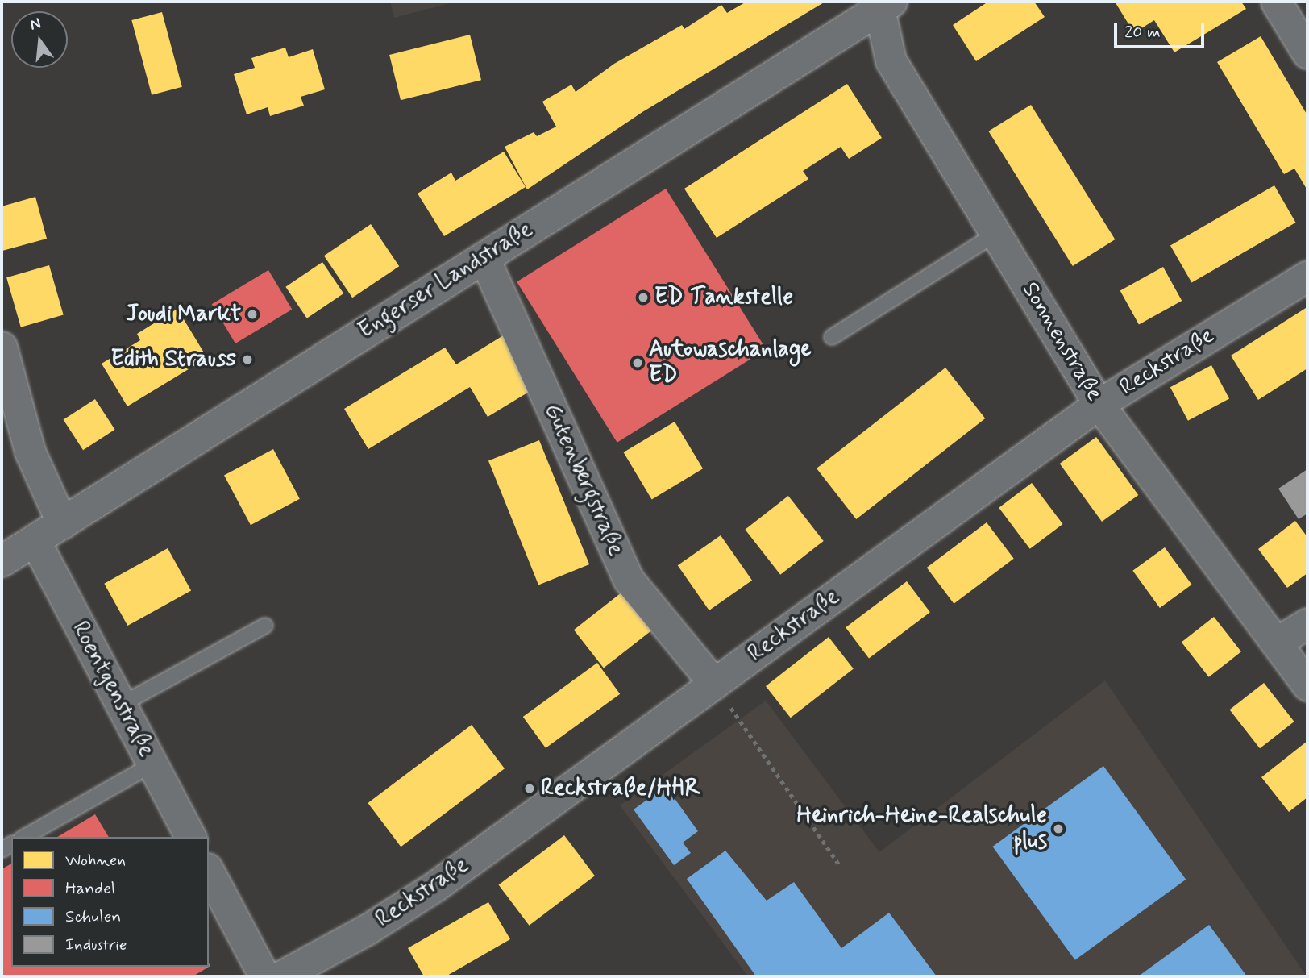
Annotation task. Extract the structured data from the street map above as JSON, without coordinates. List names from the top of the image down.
{
  "streets": {
    "main road": ["Engerser Landstraße"],
    "street": [
      "Sonnenstraße",
      "Reckstraße",
      "Gutenbergstraße",
      "Roentgenstraße"
    ]
  },
  "crossings": [
    ["Engerser Landstraße", "Sonnenstraße"],
    ["Engerser Landstraße", "Gutenbergstraße"],
    ["Engerser Landstraße", "Roentgenstraße"],
    ["Sonnenstraße", "Reckstraße"],
    ["Reckstraße", "Gutenbergstraße"]
  ],
  "places": [
    "ED Tankstelle",
    "Joudi Markt",
    "Edith Strauss",
    "Autowaschanlage ED",
    "Reckstraße/HHR",
    "Heinrich-Heine-Realschule plus"
  ],
  "legend": [
    "Wohnen",
    "Handel",
    "Schulen",
    "Industrie"
  ],
  "scale_bar": "20 m",
  "north": "top"
}
